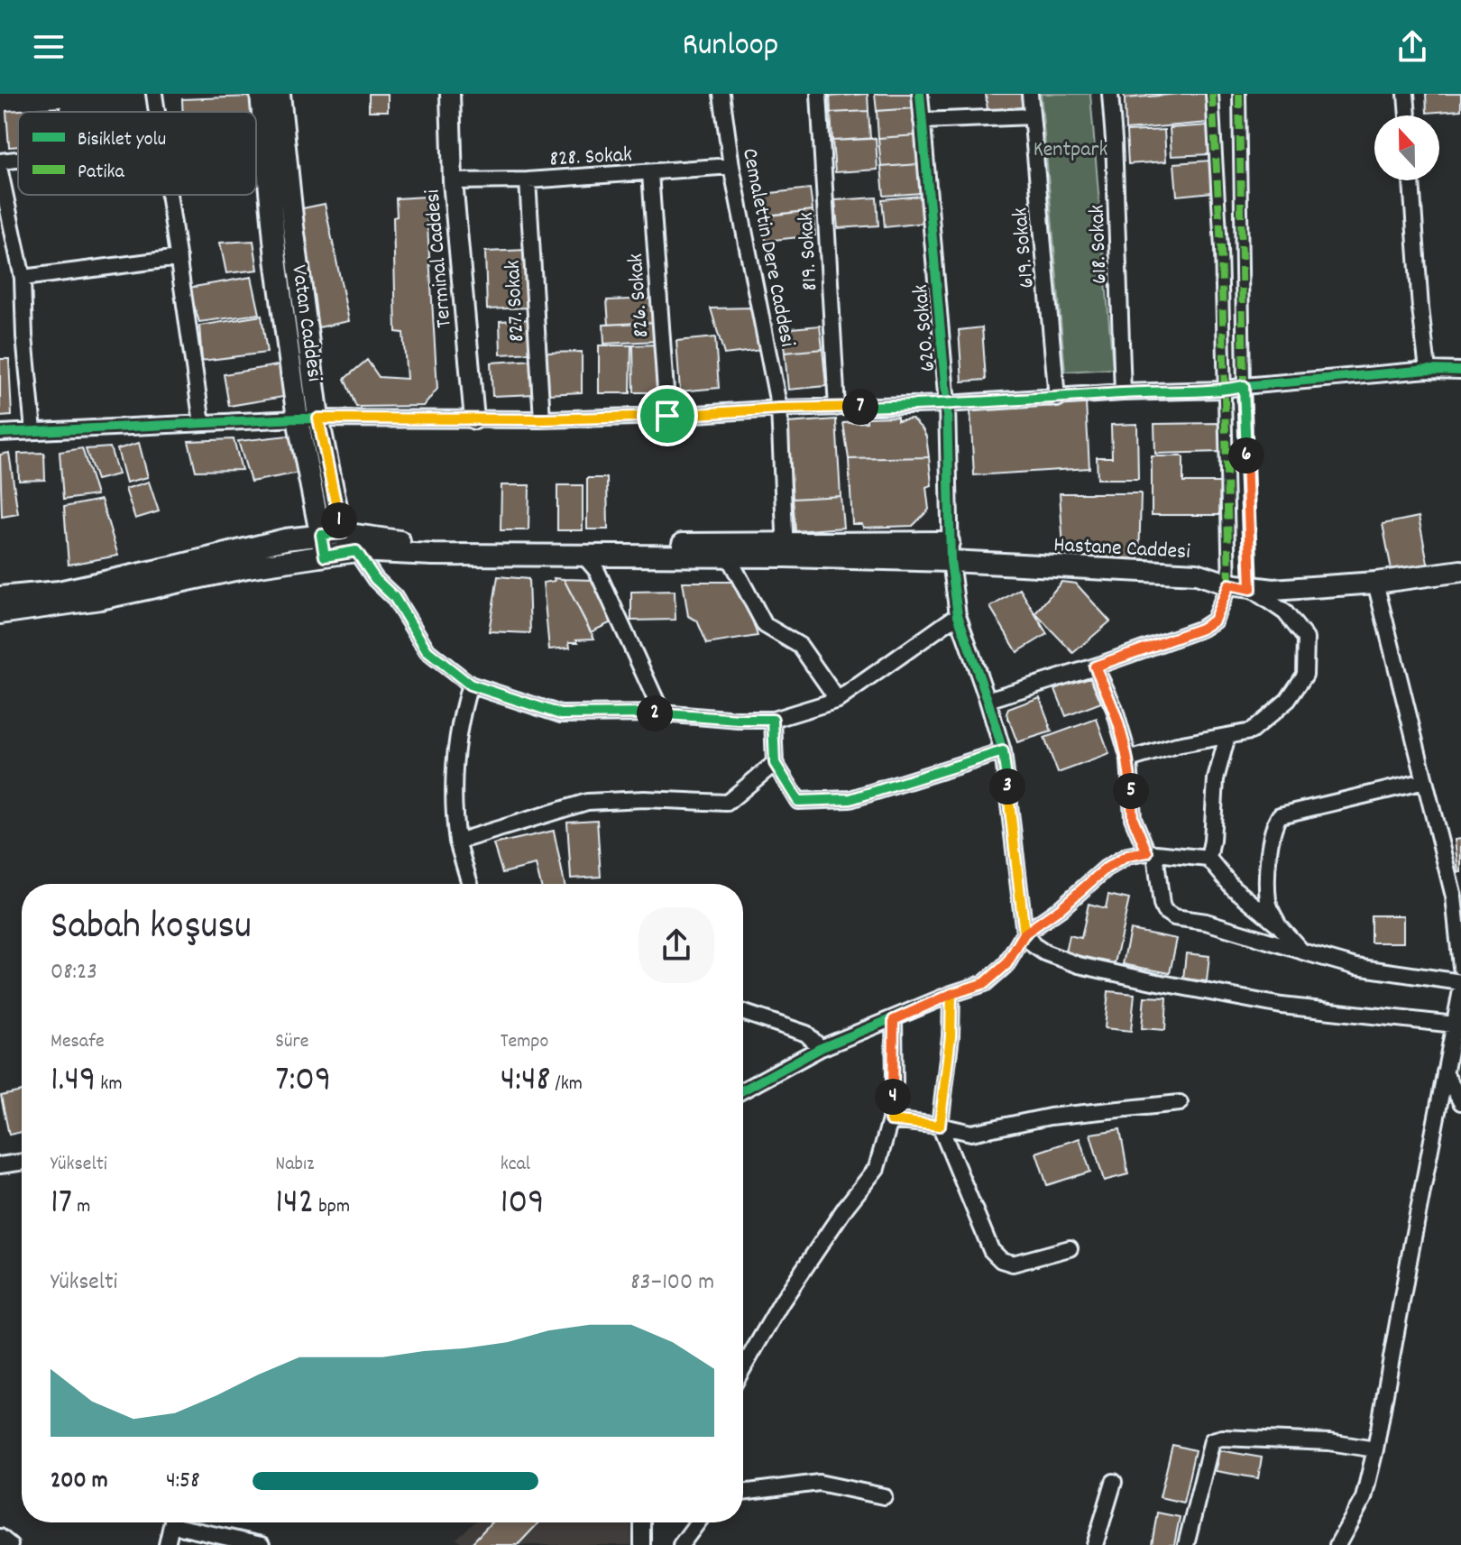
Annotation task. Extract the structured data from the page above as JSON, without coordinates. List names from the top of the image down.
{
  "streets": {
    "main road": ["Vatan Caddesi", "Hastane Caddesi"],
    "street": [
      "828. Sokak",
      "618. Sokak",
      "Cemalettin Dere Caddesi",
      "619. Sokak",
      "819. Sokak",
      "Terminal Caddesi",
      "826. Sokak",
      "827. Sokak",
      "620. Sokak"
    ]
  },
  "crossings": [
    ["828. Sokak", "Cemalettin Dere Caddesi"],
    ["828. Sokak", "Terminal Caddesi"],
    ["828. Sokak", "826. Sokak"],
    ["828. Sokak", "827. Sokak"],
    ["Cemalettin Dere Caddesi", "Hastane Caddesi"],
    ["620. Sokak", "Hastane Caddesi"]
  ],
  "parks": ["Kentpark"],
  "legend": ["Bisiklet yolu", "Patika"],
  "north": "top",
  "page": {
    "header": "Runloop",
    "pins": [
      "7",
      "6",
      "1",
      "2",
      "3",
      "5",
      "4"
    ],
    "heading": ["Sabah koşusu", "08:23"],
    "stats": [
      ["Mesafe", "1.49 km"],
      ["Süre", "7:09"],
      ["Tempo", "4:48 /km"],
      ["Yükselti", "17 m"],
      ["Nabız", "142 bpm"],
      ["kcal", "109"]
    ],
    "chart": ["Yükselti", "83–100 m"],
    "list": [
      {
        "name": "200 m",
        "note": "4:58"
      }
    ]
  }
}
